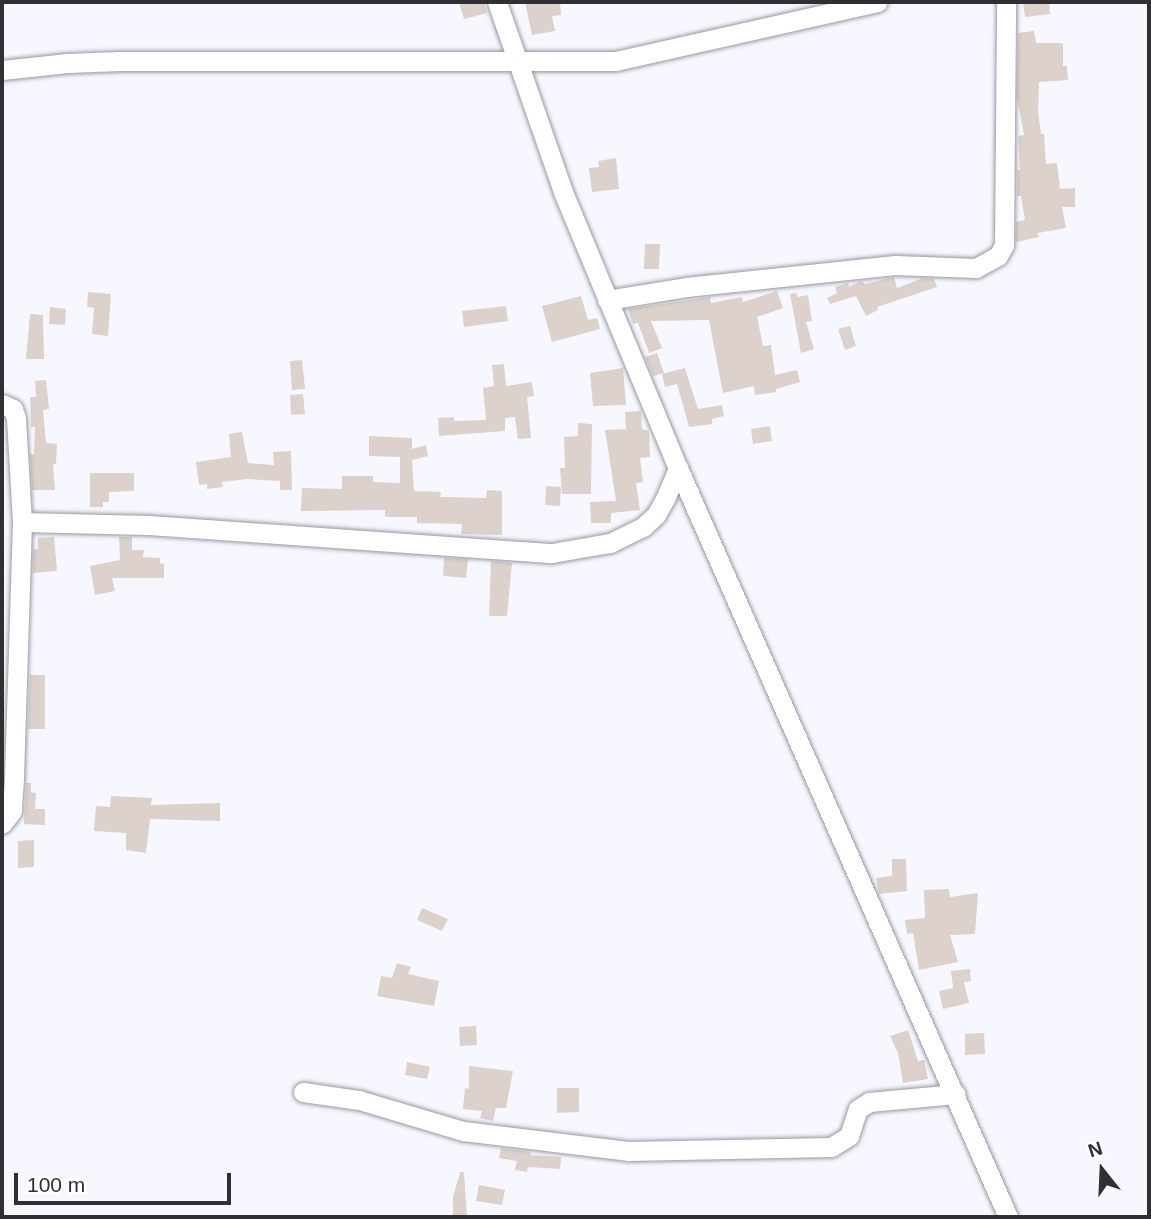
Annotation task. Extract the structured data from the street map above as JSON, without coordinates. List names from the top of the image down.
{
  "scale_bar": "100 m",
  "north": "top"
}
